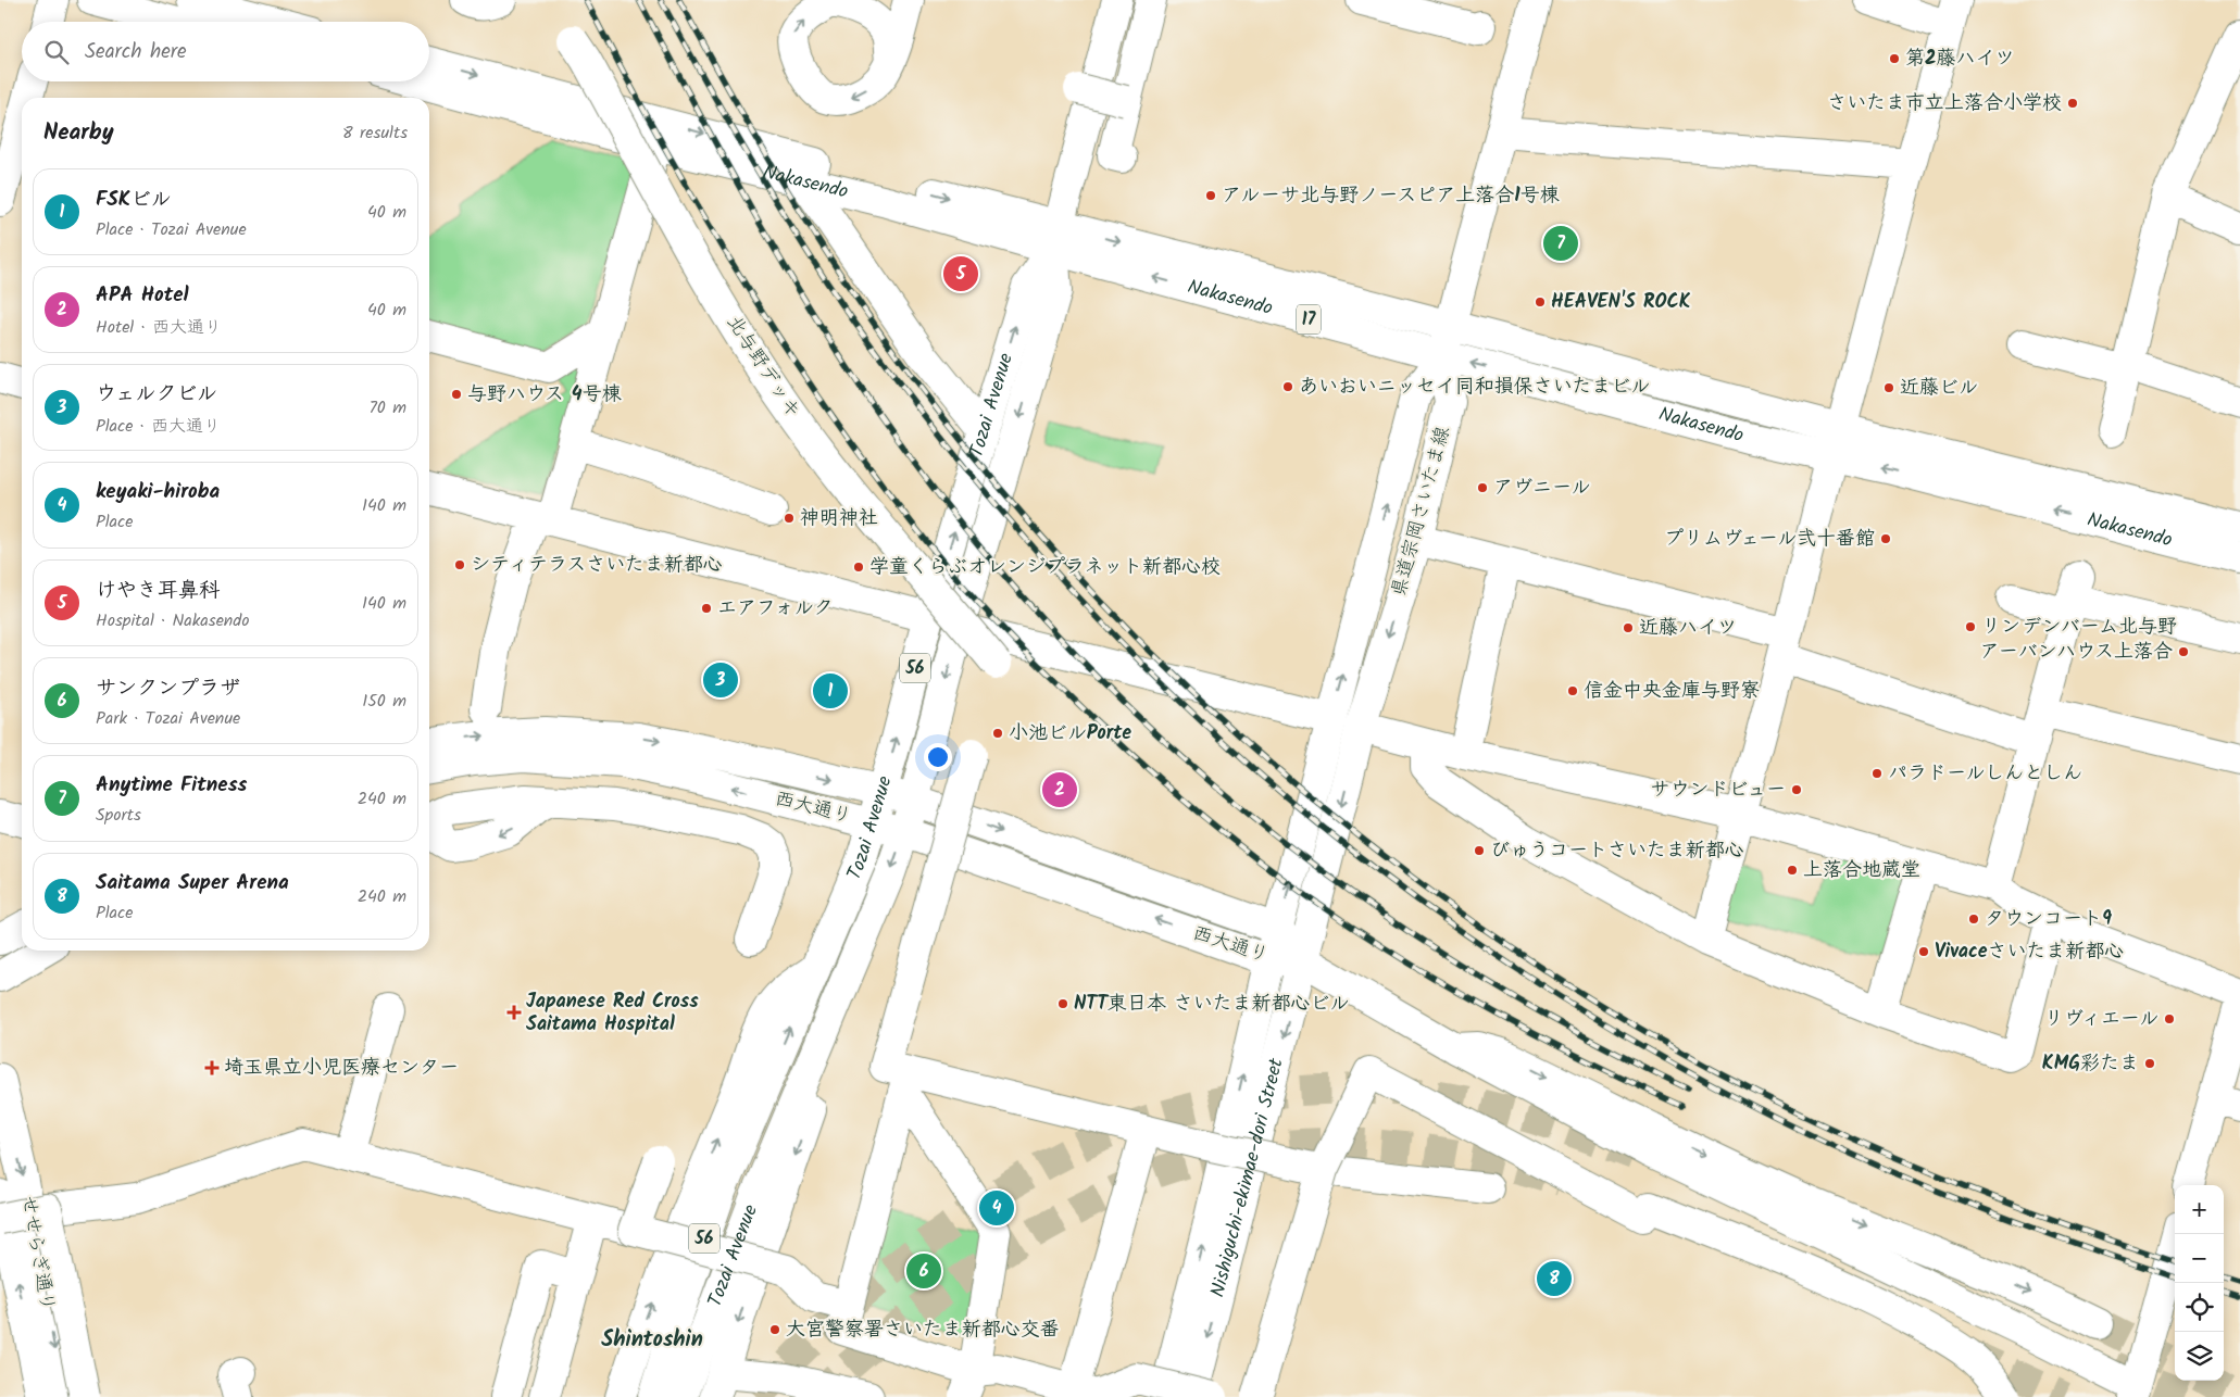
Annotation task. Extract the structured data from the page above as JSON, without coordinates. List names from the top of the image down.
{
  "streets": {
    "main road": [
      "Nakasendo",
      "17",
      "北与野デッキ",
      "Tozai Avenue",
      "県道宗岡さいたま線",
      "56",
      "西大通り",
      "Nishiguchi-ekimae-dori Street",
      "せせらぎ通り"
    ]
  },
  "crossings": [
    ["Nakasendo", "Tozai Avenue"],
    ["Nakasendo", "県道宗岡さいたま線"],
    ["Tozai Avenue", "西大通り"],
    ["県道宗岡さいたま線", "西大通り"],
    ["県道宗岡さいたま線", "Nishiguchi-ekimae-dori Street"],
    ["西大通り", "Nishiguchi-ekimae-dori Street"]
  ],
  "districts": ["Shintoshin"],
  "places": {
    "other": [
      "第2藤ハイツ",
      "さいたま市立上落合小学校",
      "アルーサ北与野ノースピア上落合1号棟",
      "HEAVEN'S ROCK",
      "あいおいニッセイ同和損保さいたまビル",
      "近藤ビル",
      "与野ハウス 4号棟",
      "アヴニール",
      "神明神社",
      "プリムヴェール弐十番館",
      "シティテラスさいたま新都心",
      "学童くらぶオレンジプラネット新都心校",
      "エアフォルク",
      "リンデンバーム北与野",
      "近藤ハイツ",
      "アーバンハウス上落合",
      "信金中央金庫与野寮",
      "小池ビルPorte",
      "パラドールしんとしん",
      "サウンドビュー",
      "びゅうコートさいたま新都心",
      "上落合地蔵堂",
      "タウンコート9",
      "Vivaceさいたま新都心",
      "NTT東日本 さいたま新都心ビル",
      "リヴィエール",
      "KMG彩たま",
      "大宮警察署さいたま新都心交番"
    ],
    "health": ["Japanese Red Cross Saitama Hospital", "埼玉県立小児医療センター"]
  },
  "page": {
    "search": "Search here",
    "heading": ["Nearby", "8 results"],
    "list": [
      {
        "mark": "1",
        "name": "FSKビル",
        "note": "Place · Tozai Avenue",
        "value": "40 m"
      },
      {
        "mark": "2",
        "name": "APA Hotel",
        "note": "Hotel · 西大通り",
        "value": "40 m"
      },
      {
        "mark": "3",
        "name": "ウェルクビル",
        "note": "Place · 西大通り",
        "value": "70 m"
      },
      {
        "mark": "4",
        "name": "keyaki-hiroba",
        "note": "Place",
        "value": "140 m"
      },
      {
        "mark": "5",
        "name": "けやき耳鼻科",
        "note": "Hospital · Nakasendo",
        "value": "140 m"
      },
      {
        "mark": "6",
        "name": "サンクンプラザ",
        "note": "Park · Tozai Avenue",
        "value": "150 m"
      },
      {
        "mark": "7",
        "name": "Anytime Fitness",
        "note": "Sports",
        "value": "240 m"
      },
      {
        "mark": "8",
        "name": "Saitama Super Arena",
        "note": "Place",
        "value": "240 m"
      }
    ],
    "pins": [
      "7",
      "5",
      "3",
      "1",
      "2",
      "4",
      "6",
      "8"
    ],
    "map_buttons": ["+", "−"]
  }
}
